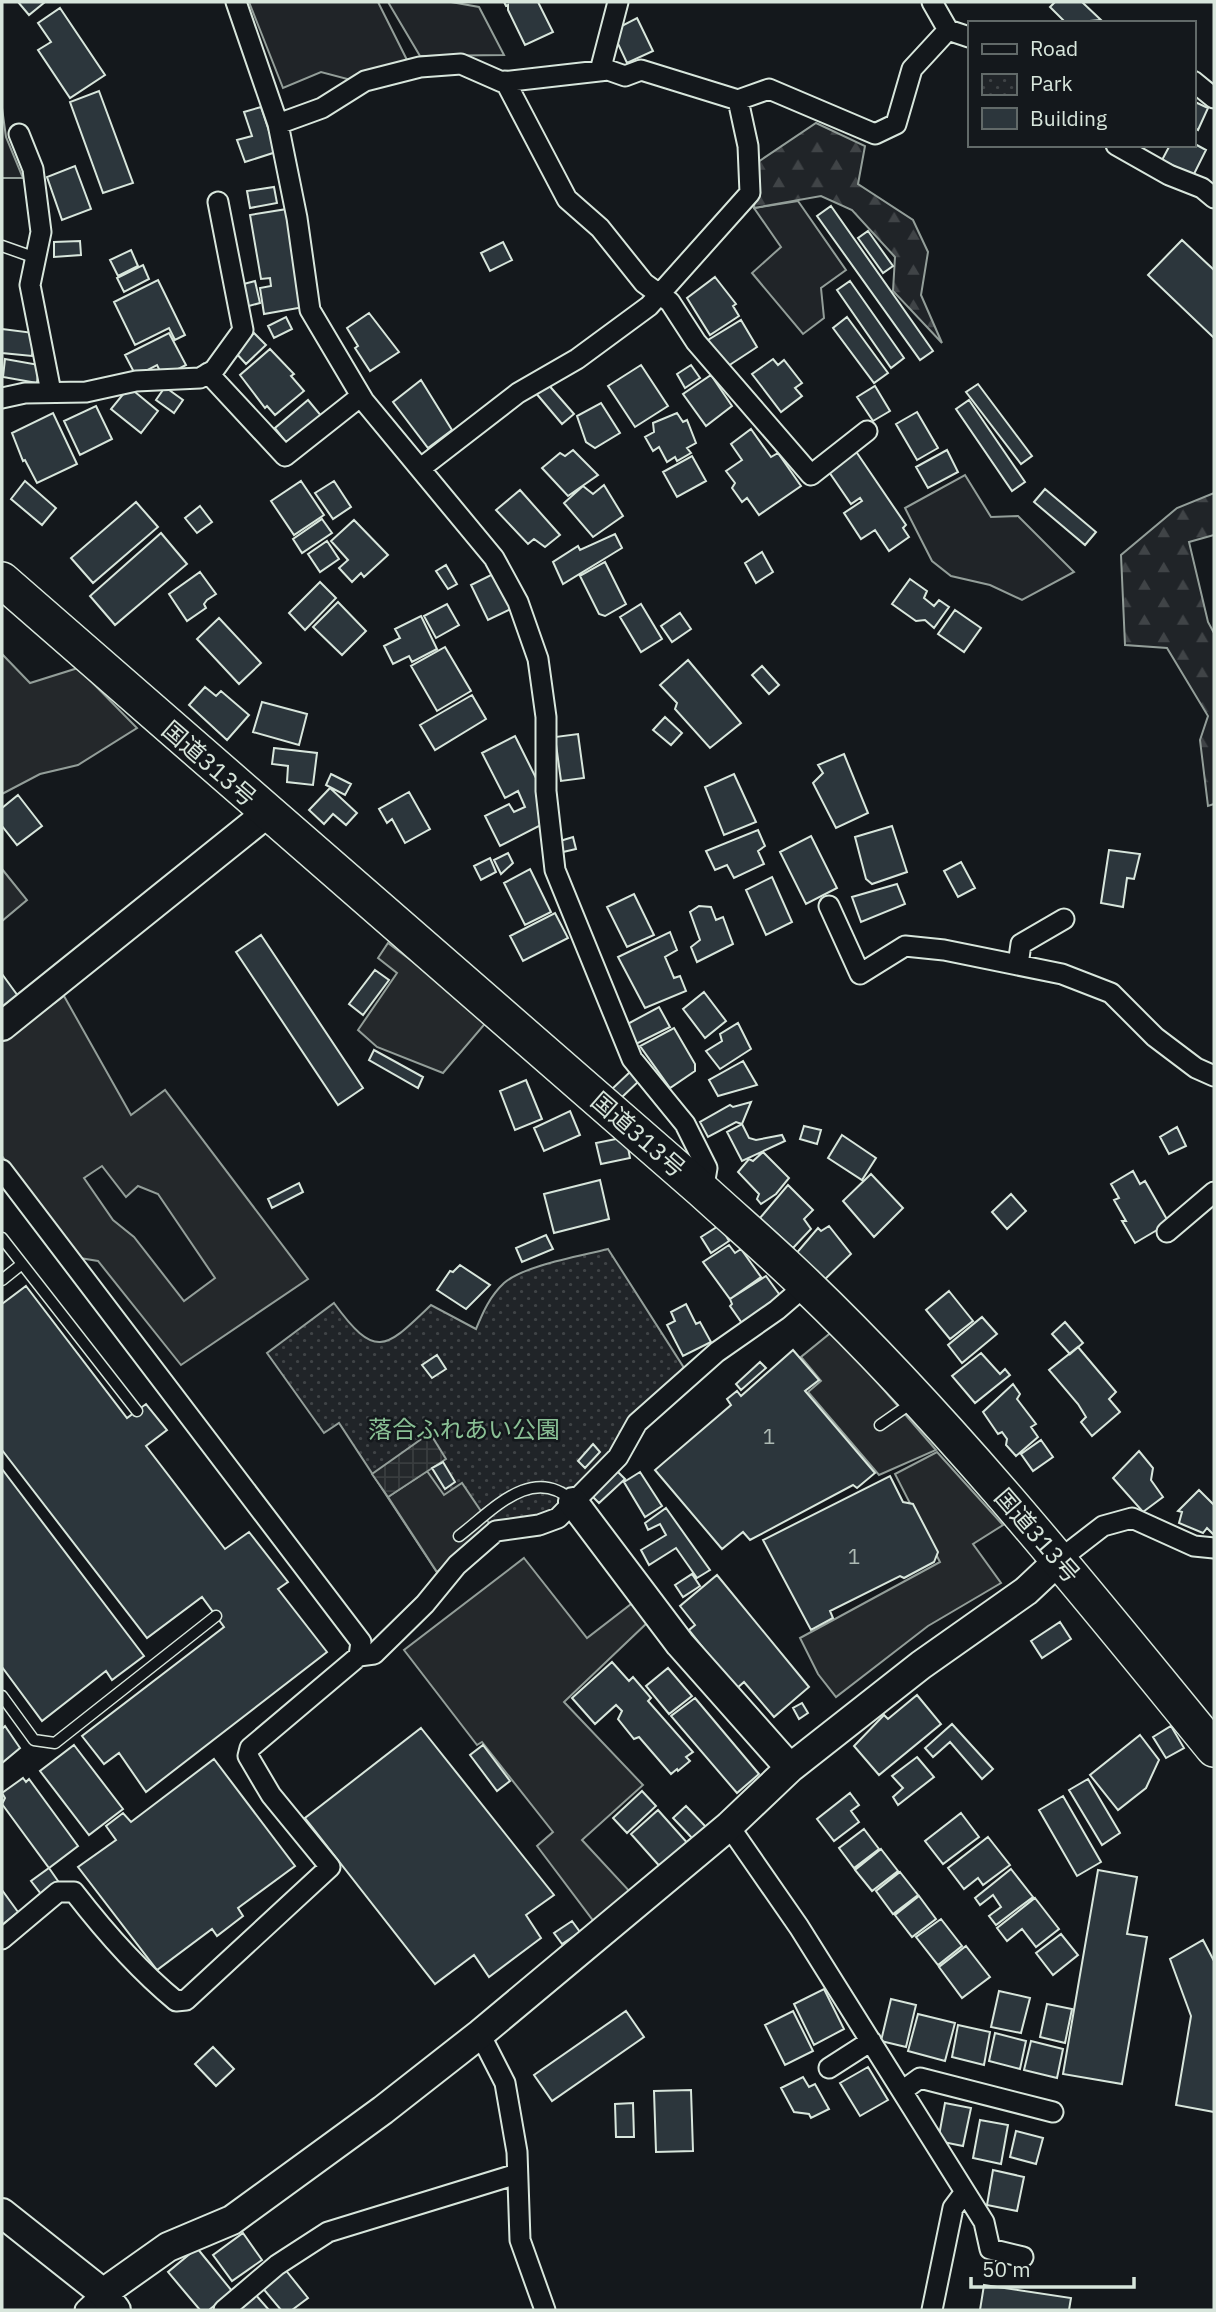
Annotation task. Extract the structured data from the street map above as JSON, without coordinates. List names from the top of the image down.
{
  "streets": {
    "highway": ["国道313号"]
  },
  "parks": ["落合ふれあい公園"],
  "house_numbers": ["1", "1"],
  "legend": ["Road", "Park", "Building"],
  "scale_bar": "50 m"
}
